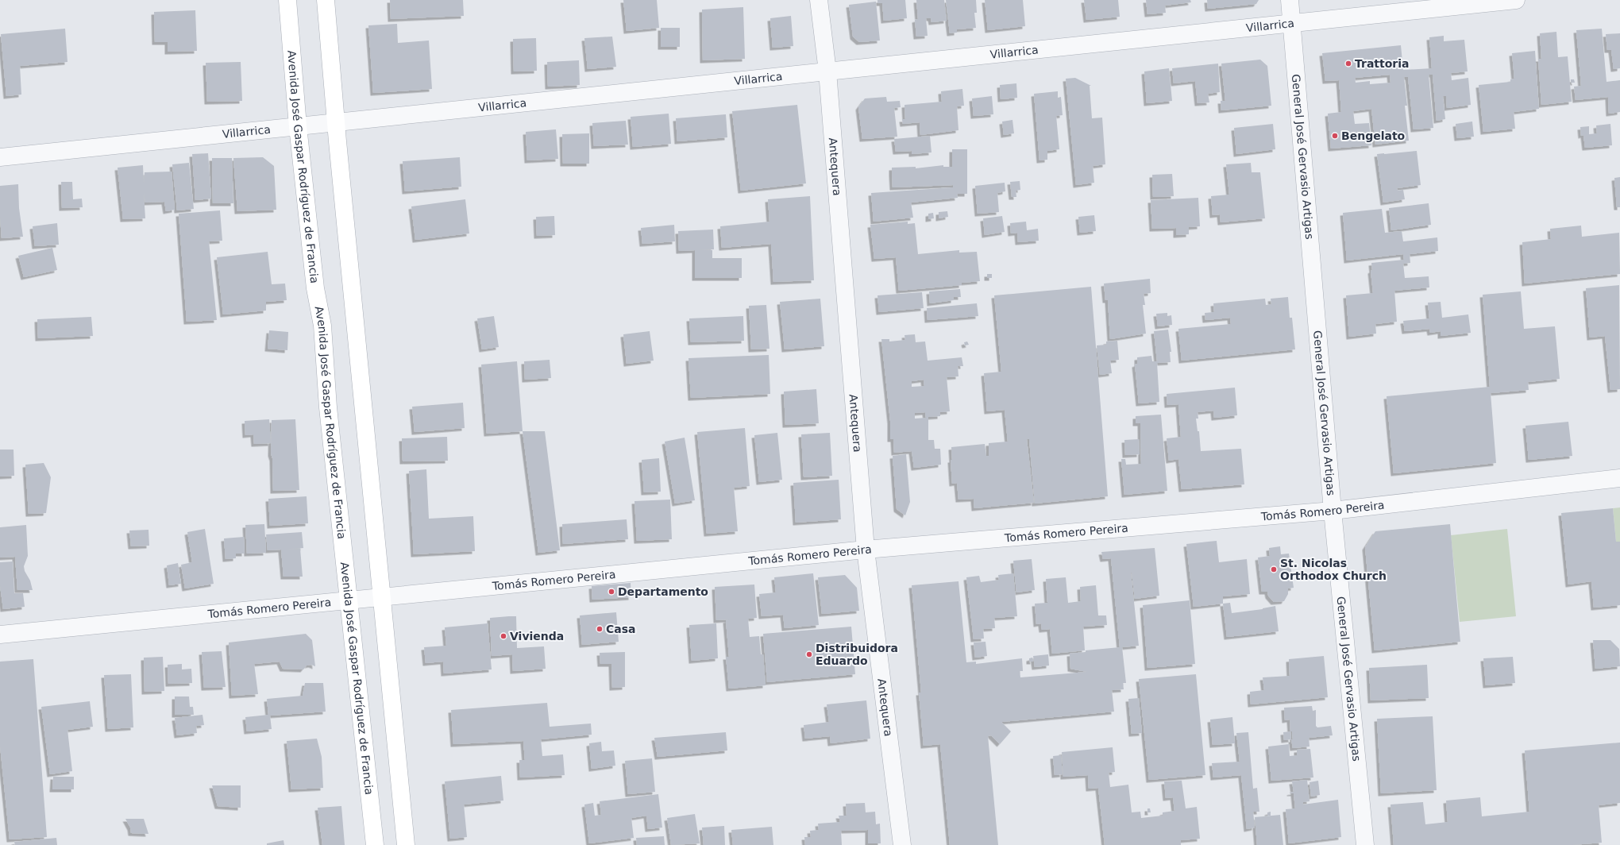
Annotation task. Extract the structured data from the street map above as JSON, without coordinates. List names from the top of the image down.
{
  "streets": {
    "main road": ["Avenida José Gaspar Rodríguez de Francia"],
    "street": [
      "Villarrica",
      "General José Gervasio Artigas",
      "Antequera",
      "Tomás Romero Pereira"
    ]
  },
  "crossings": [
    ["Villarrica", "General José Gervasio Artigas"],
    ["Villarrica", "Avenida José Gaspar Rodríguez de Francia"],
    ["Villarrica", "Antequera"],
    ["General José Gervasio Artigas", "Tomás Romero Pereira"],
    ["Avenida José Gaspar Rodríguez de Francia", "Tomás Romero Pereira"],
    ["Antequera", "Tomás Romero Pereira"]
  ],
  "places": [
    "Trattoria",
    "Bengelato",
    "St. Nicolas Orthodox Church",
    "Departamento",
    "Casa",
    "Vivienda",
    "Distribuidora Eduardo"
  ]
}
